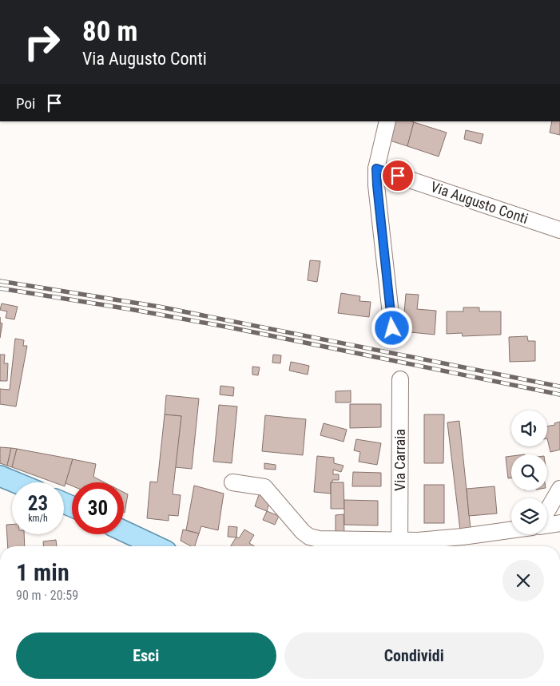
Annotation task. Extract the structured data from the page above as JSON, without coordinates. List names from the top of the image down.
{
  "streets": {
    "street": ["Via Augusto Conti", "Via Carraia"]
  },
  "page": {
    "turn": ["80 m", "Via Augusto Conti"],
    "then": "Poi",
    "speed": "23 km/h",
    "limit": "30",
    "heading": ["1 min", "90 m · 20:59"],
    "buttons": ["Esci", "Condividi"]
  }
}
